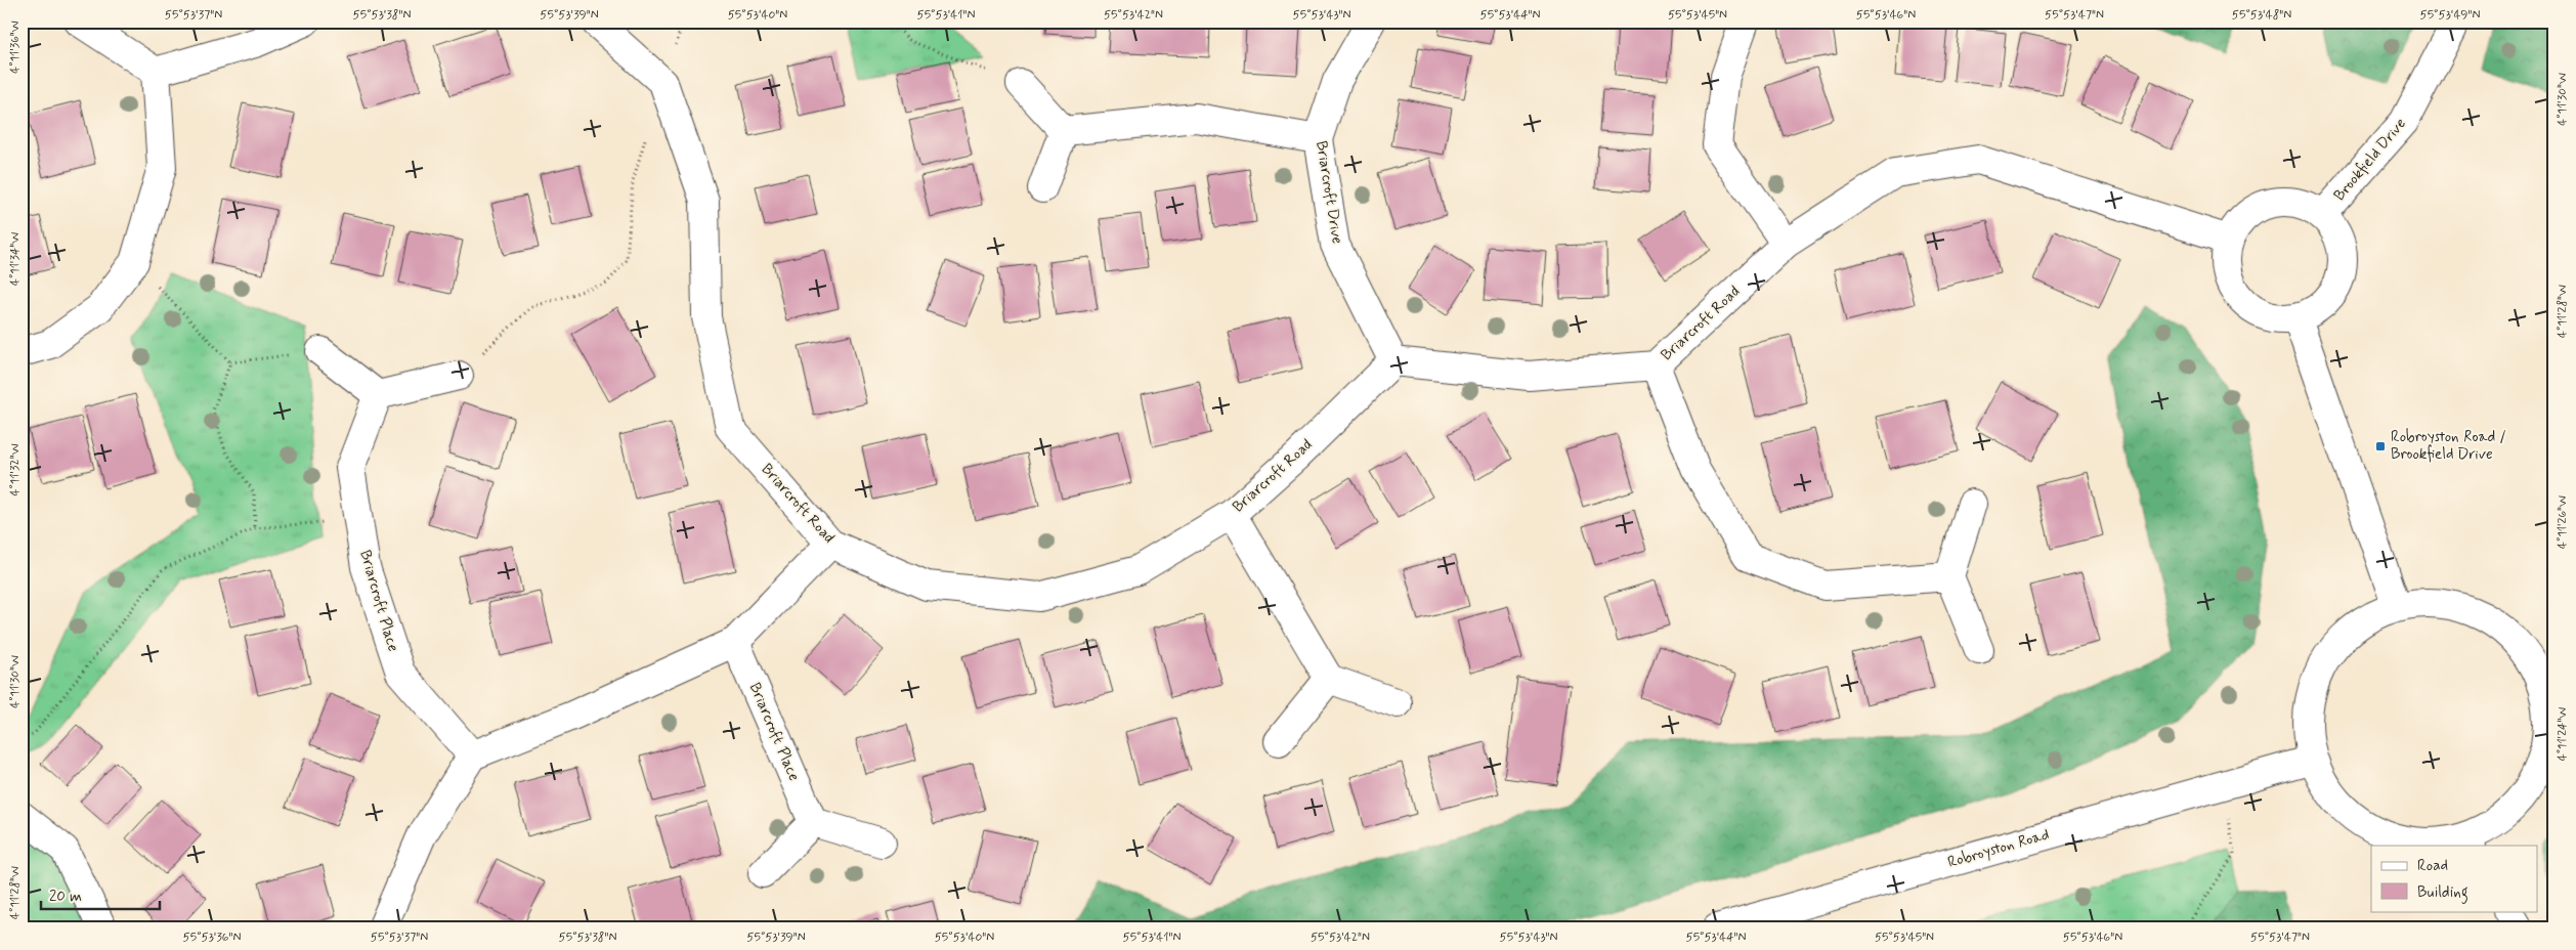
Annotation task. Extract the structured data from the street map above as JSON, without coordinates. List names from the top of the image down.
{
  "streets": {
    "street": [
      "Brookfield Drive",
      "Briarcroft Drive",
      "Briarcroft Road",
      "Briarcroft Place",
      "Robroyston Road"
    ]
  },
  "crossings": [
    ["Brookfield Drive", "Briarcroft Road"],
    ["Briarcroft Drive", "Briarcroft Road"]
  ],
  "places": {
    "transit": ["Robroyston Road / Brookfield Drive"]
  },
  "legend": ["Road", "Building"],
  "scale_bar": "20 m",
  "coordinates": [
    "55°53'37\"N",
    "55°53'38\"N",
    "55°53'39\"N",
    "55°53'40\"N",
    "55°53'41\"N",
    "55°53'42\"N",
    "55°53'43\"N",
    "55°53'44\"N",
    "55°53'45\"N",
    "55°53'46\"N",
    "55°53'47\"N",
    "55°53'48\"N",
    "55°53'49\"N",
    "4°11'36\"W",
    "4°11'30\"W",
    "4°11'34\"W",
    "4°11'28\"W",
    "4°11'32\"W",
    "4°11'26\"W",
    "4°11'24\"W",
    "55°53'36\"N"
  ]
}
